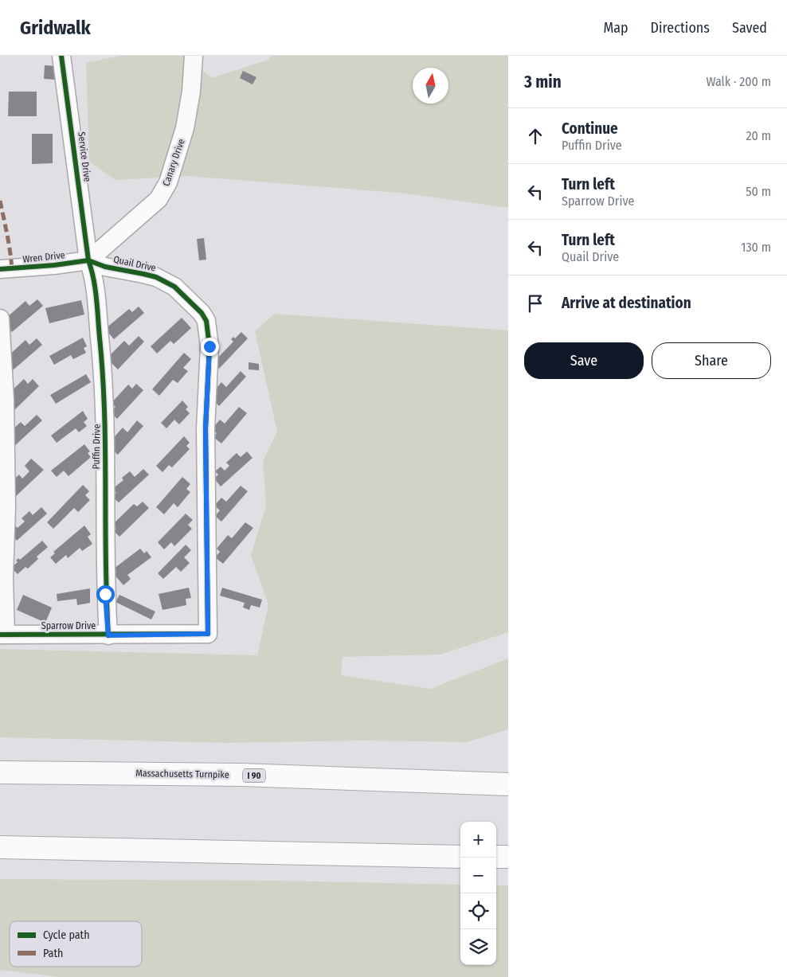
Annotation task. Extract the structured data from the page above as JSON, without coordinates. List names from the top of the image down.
{
  "streets": {
    "highway": ["Massachusetts Turnpike", "I 90"],
    "street": [
      "Service Drive",
      "Canary Drive",
      "Wren Drive",
      "Quail Drive",
      "Puffin Drive",
      "Sparrow Drive"
    ]
  },
  "crossings": [
    ["Service Drive", "Canary Drive"],
    ["Service Drive", "Wren Drive"],
    ["Service Drive", "Quail Drive"],
    ["Service Drive", "Puffin Drive"],
    ["Canary Drive", "Wren Drive"],
    ["Canary Drive", "Quail Drive"],
    ["Canary Drive", "Puffin Drive"],
    ["Wren Drive", "Quail Drive"],
    ["Wren Drive", "Puffin Drive"],
    ["Quail Drive", "Puffin Drive"],
    ["Quail Drive", "Sparrow Drive"],
    ["Puffin Drive", "Sparrow Drive"]
  ],
  "legend": ["Cycle path", "Path"],
  "north": "top",
  "page": {
    "header": "Gridwalk",
    "nav": ["Map", "Directions", "Saved"],
    "heading": ["3 min", "Walk · 200 m"],
    "list": [
      ["Continue", "Puffin Drive", "20 m"],
      ["Turn left", "Sparrow Drive", "50 m"],
      ["Turn left", "Quail Drive", "130 m"],
      "Arrive at destination"
    ],
    "buttons": ["Save", "Share"],
    "map_buttons": ["+", "−"]
  }
}
